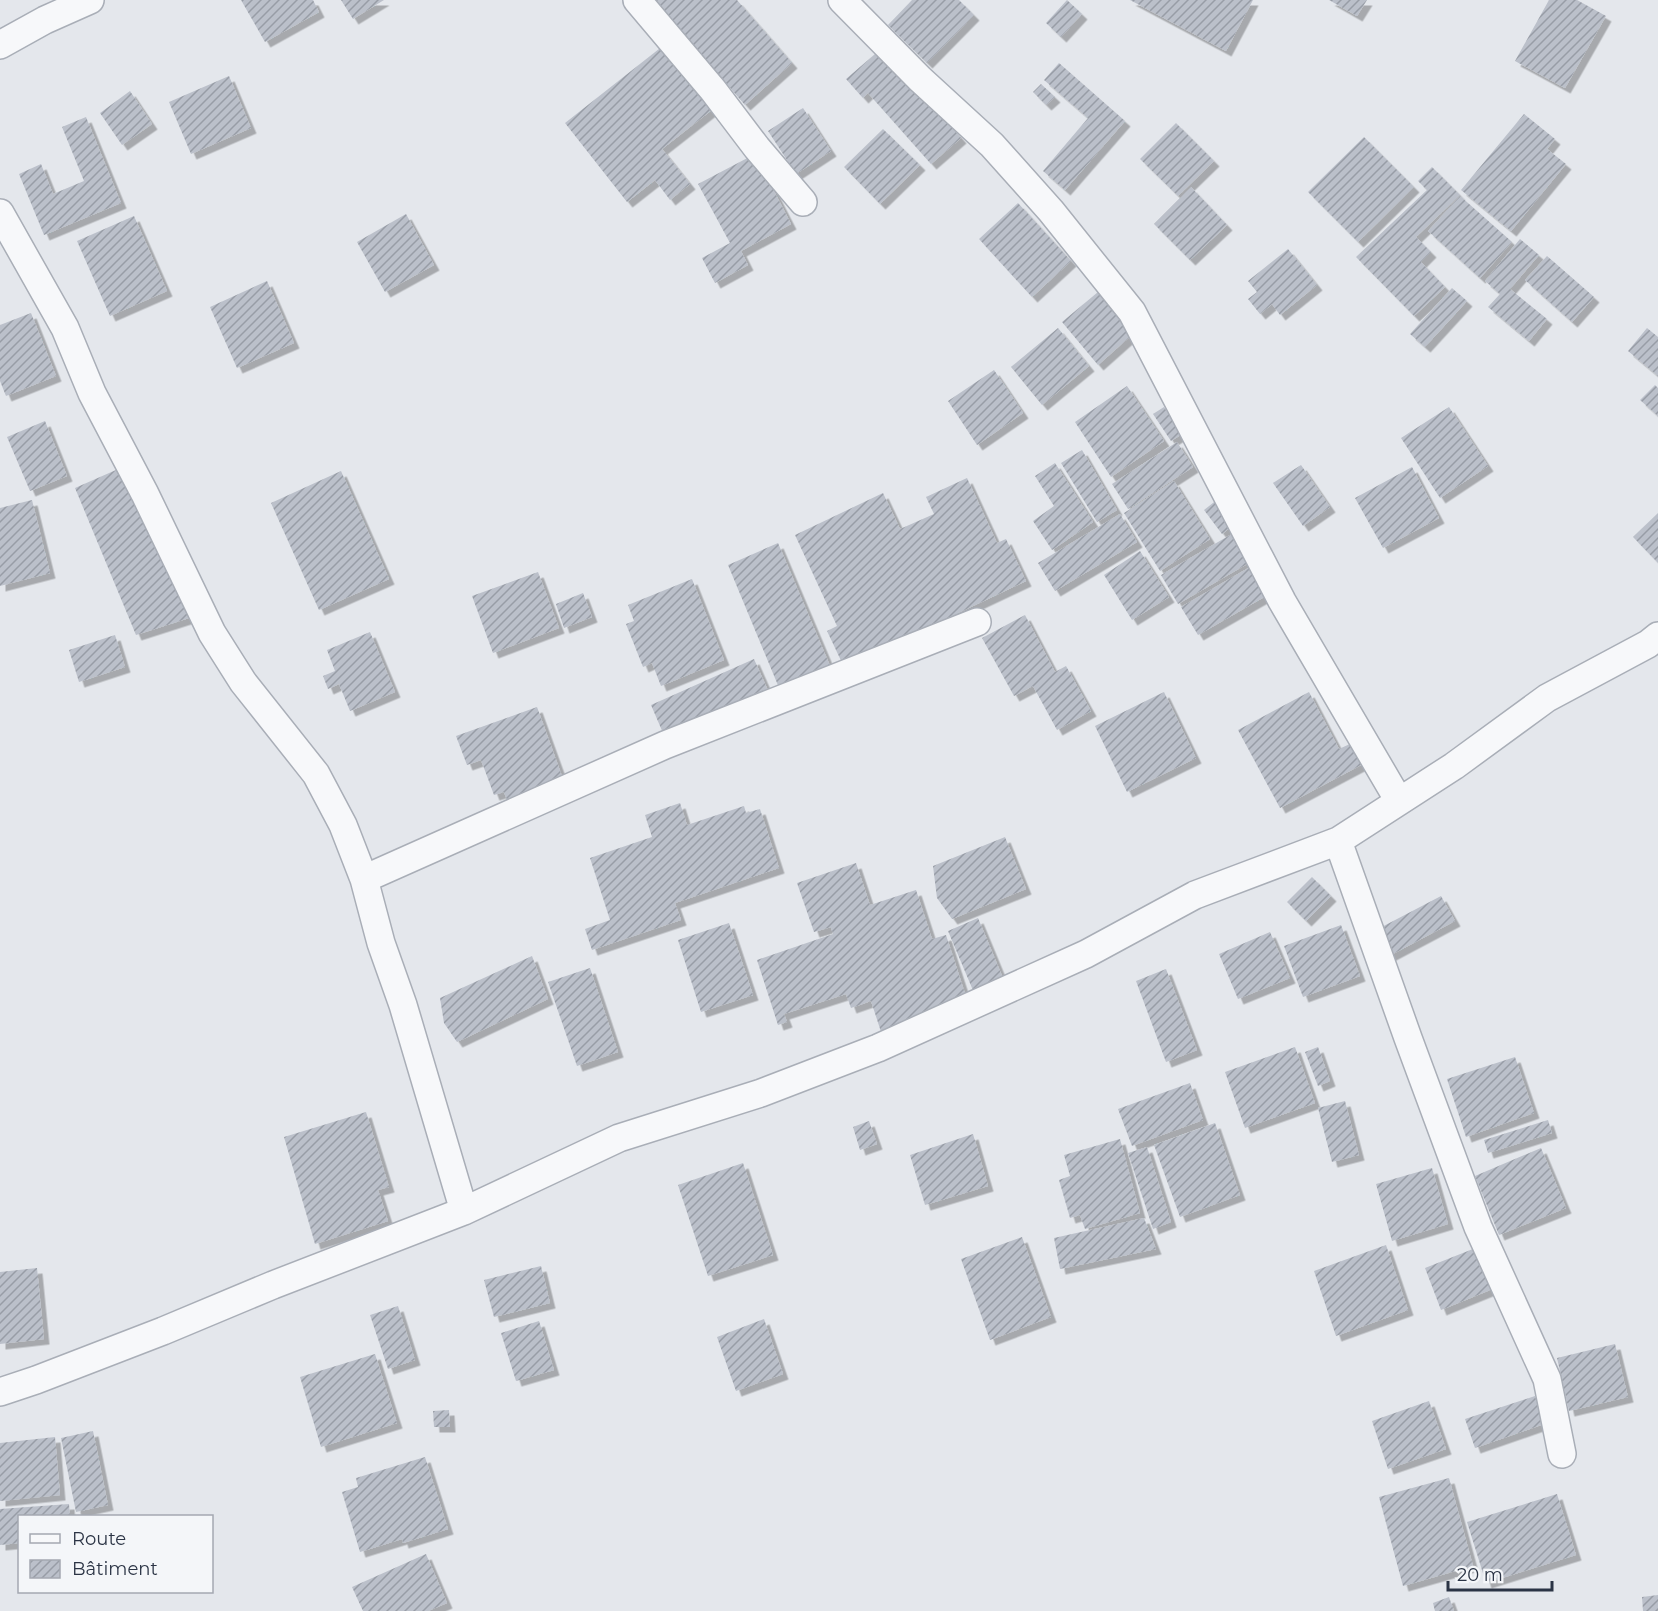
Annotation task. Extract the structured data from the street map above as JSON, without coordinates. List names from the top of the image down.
{
  "legend": ["Route", "Bâtiment"],
  "scale_bar": "20 m"
}
